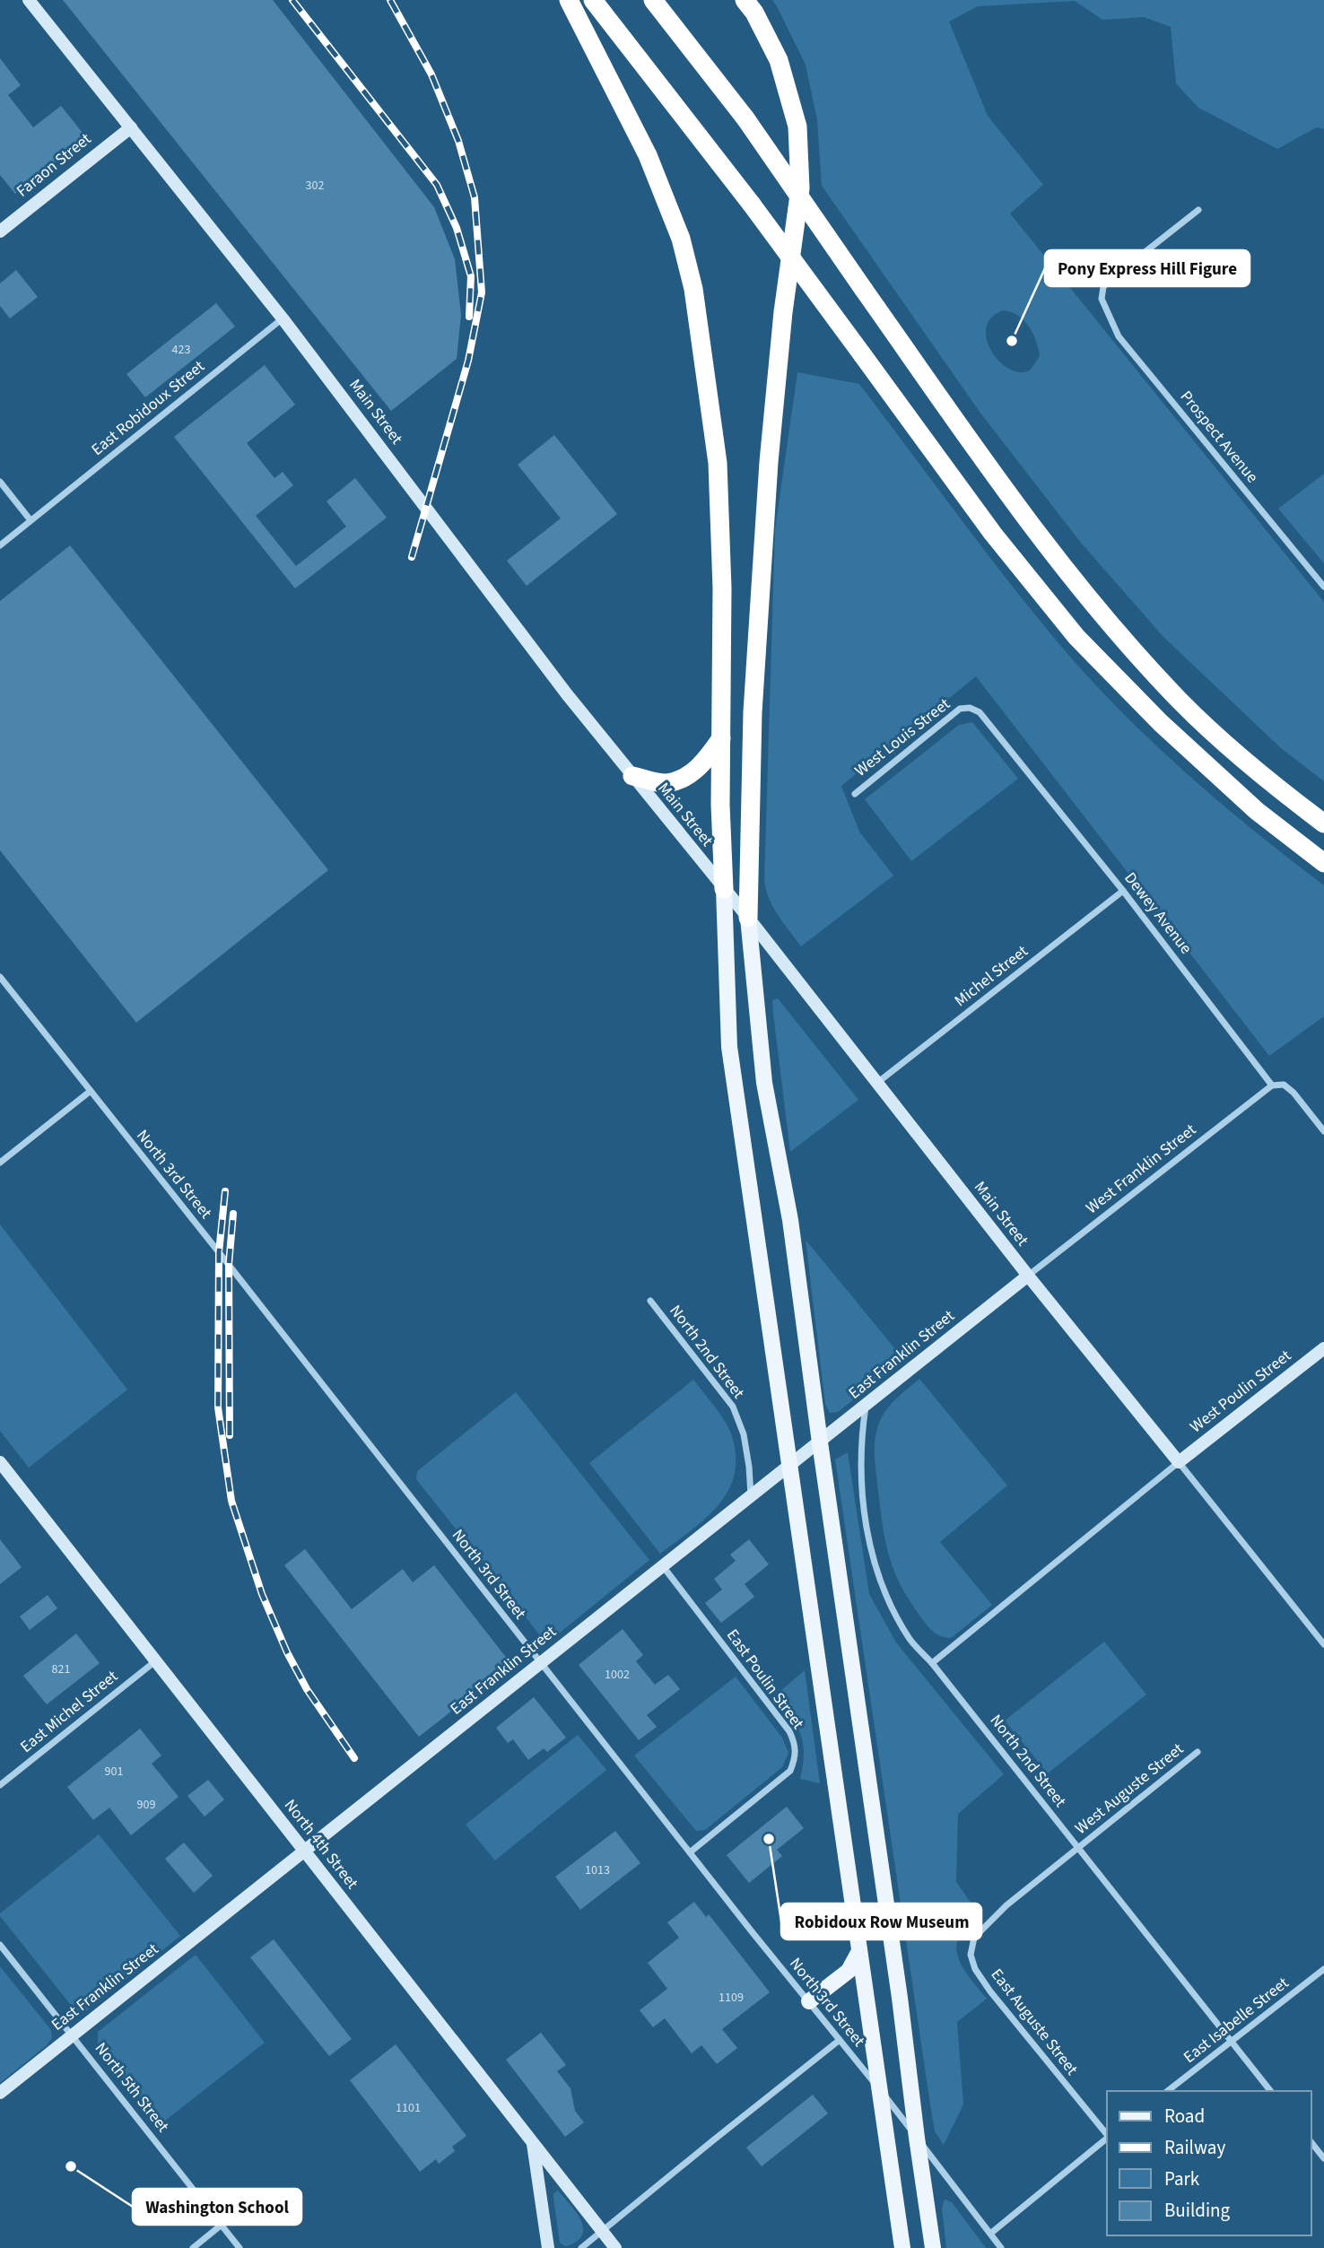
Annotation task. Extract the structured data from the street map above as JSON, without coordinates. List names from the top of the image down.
{
  "streets": {
    "street": [
      "Faraon Street",
      "East Robidoux Street",
      "Main Street",
      "Prospect Avenue",
      "West Louis Street",
      "Dewey Avenue",
      "Michel Street",
      "West Franklin Street",
      "North 3rd Street",
      "North 2nd Street",
      "East Franklin Street",
      "West Poulin Street",
      "East Poulin Street",
      "East Michel Street",
      "West Auguste Street",
      "North 4th Street",
      "East Isabelle Street",
      "East Auguste Street",
      "North 5th Street"
    ]
  },
  "crossings": [
    ["Faraon Street", "Main Street"],
    ["East Robidoux Street", "Main Street"],
    ["Main Street", "Michel Street"],
    ["Main Street", "West Franklin Street"],
    ["Main Street", "East Franklin Street"],
    ["Main Street", "West Poulin Street"],
    ["West Louis Street", "Dewey Avenue"],
    ["Dewey Avenue", "Michel Street"],
    ["Dewey Avenue", "West Franklin Street"],
    ["West Franklin Street", "East Franklin Street"],
    ["North 3rd Street", "East Franklin Street"],
    ["North 3rd Street", "East Poulin Street"],
    ["North 2nd Street", "East Franklin Street"],
    ["North 2nd Street", "West Auguste Street"],
    ["North 2nd Street", "East Isabelle Street"],
    ["North 2nd Street", "East Auguste Street"],
    ["East Franklin Street", "East Poulin Street"],
    ["East Franklin Street", "North 4th Street"],
    ["East Franklin Street", "North 5th Street"],
    ["East Michel Street", "North 4th Street"],
    ["West Auguste Street", "East Auguste Street"]
  ],
  "places": ["Pony Express Hill Figure", "Robidoux Row Museum", "Washington School"],
  "house_numbers": [
    "302",
    "423",
    "821",
    "1002",
    "901",
    "909",
    "1013",
    "1109",
    "1101"
  ],
  "legend": [
    "Road",
    "Railway",
    "Park",
    "Building"
  ]
}
